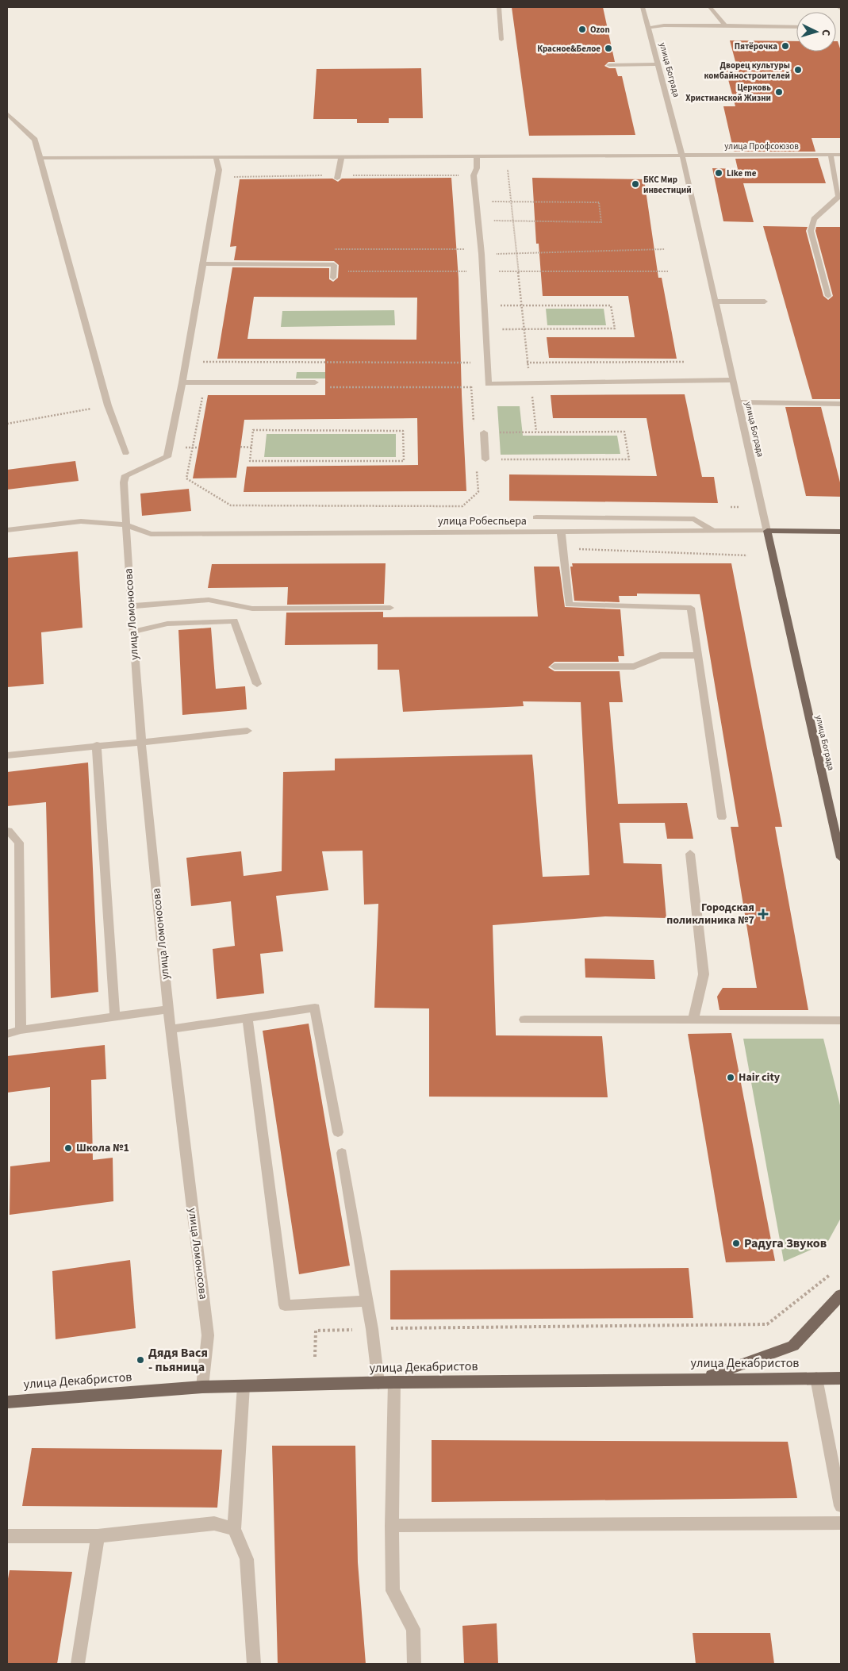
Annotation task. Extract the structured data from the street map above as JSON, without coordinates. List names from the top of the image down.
{
  "streets": {
    "main road": ["улица Бограда", "улица Робеспьера", "улица Декабристов"],
    "street": ["улица Профсоюзов", "улица Ломоносова"]
  },
  "crossings": [
    ["улица Бограда", "улица Профсоюзов"],
    ["улица Бограда", "улица Робеспьера"],
    ["улица Робеспьера", "улица Ломоносова"],
    ["улица Ломоносова", "улица Декабристов"]
  ],
  "places": {
    "other": [
      "Ozon",
      "Пятёрочка",
      "Красное&Белое",
      "Дворец культуры комбайностроителей",
      "Церковь Христианской Жизни",
      "Like me",
      "БКС Мир инвестиций",
      "Hair city",
      "Школа №1",
      "Радуга Звуков",
      "Дядя Вася - пьяница"
    ],
    "health": ["Городская поликлиника №7"]
  },
  "north": "right"
}
